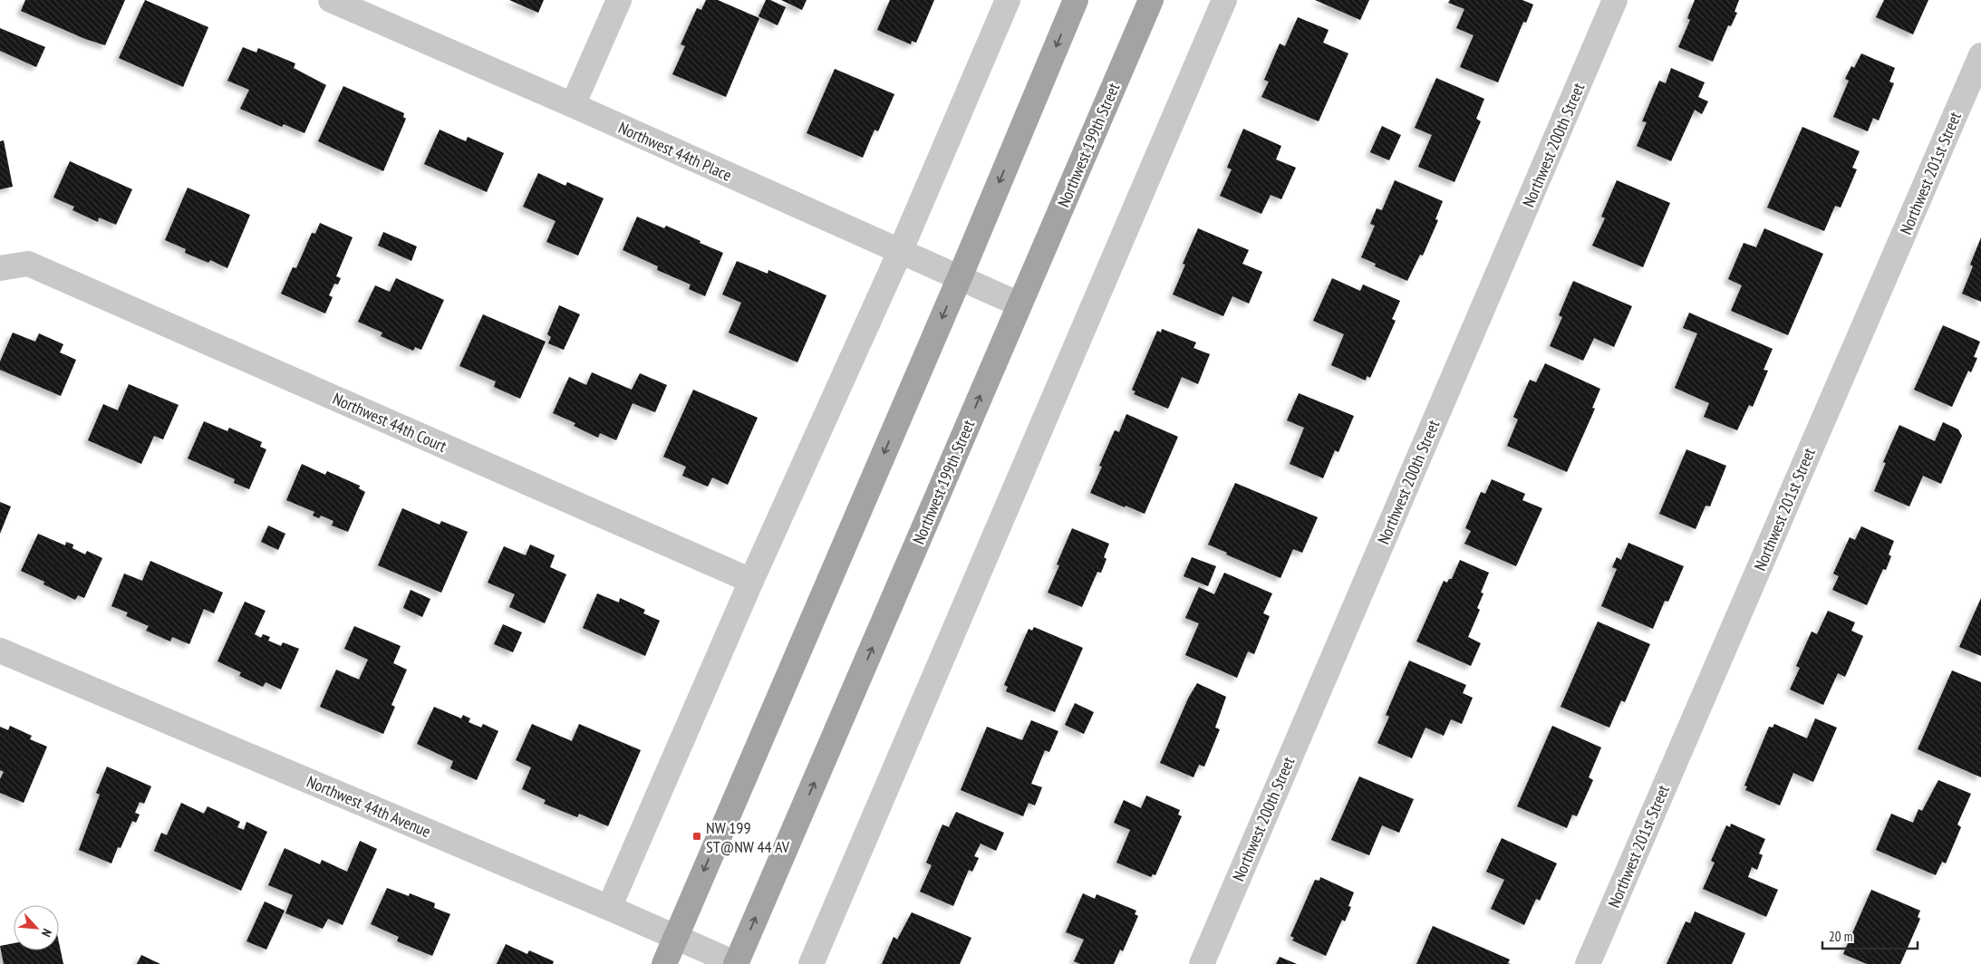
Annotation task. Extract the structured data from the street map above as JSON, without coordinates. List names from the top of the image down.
{
  "streets": {
    "main road": ["Northwest 199th Street"],
    "street": [
      "Northwest 200th Street",
      "Northwest 44th Place",
      "Northwest 201st Street",
      "Northwest 44th Court",
      "Northwest 44th Avenue"
    ]
  },
  "crossings": [
    ["Northwest 199th Street", "Northwest 44th Place"],
    ["Northwest 199th Street", "Northwest 44th Avenue"]
  ],
  "places": {
    "transit": ["NW 199 ST@NW 44 AV"]
  },
  "scale_bar": "20 m",
  "north": "bottom right"
}
